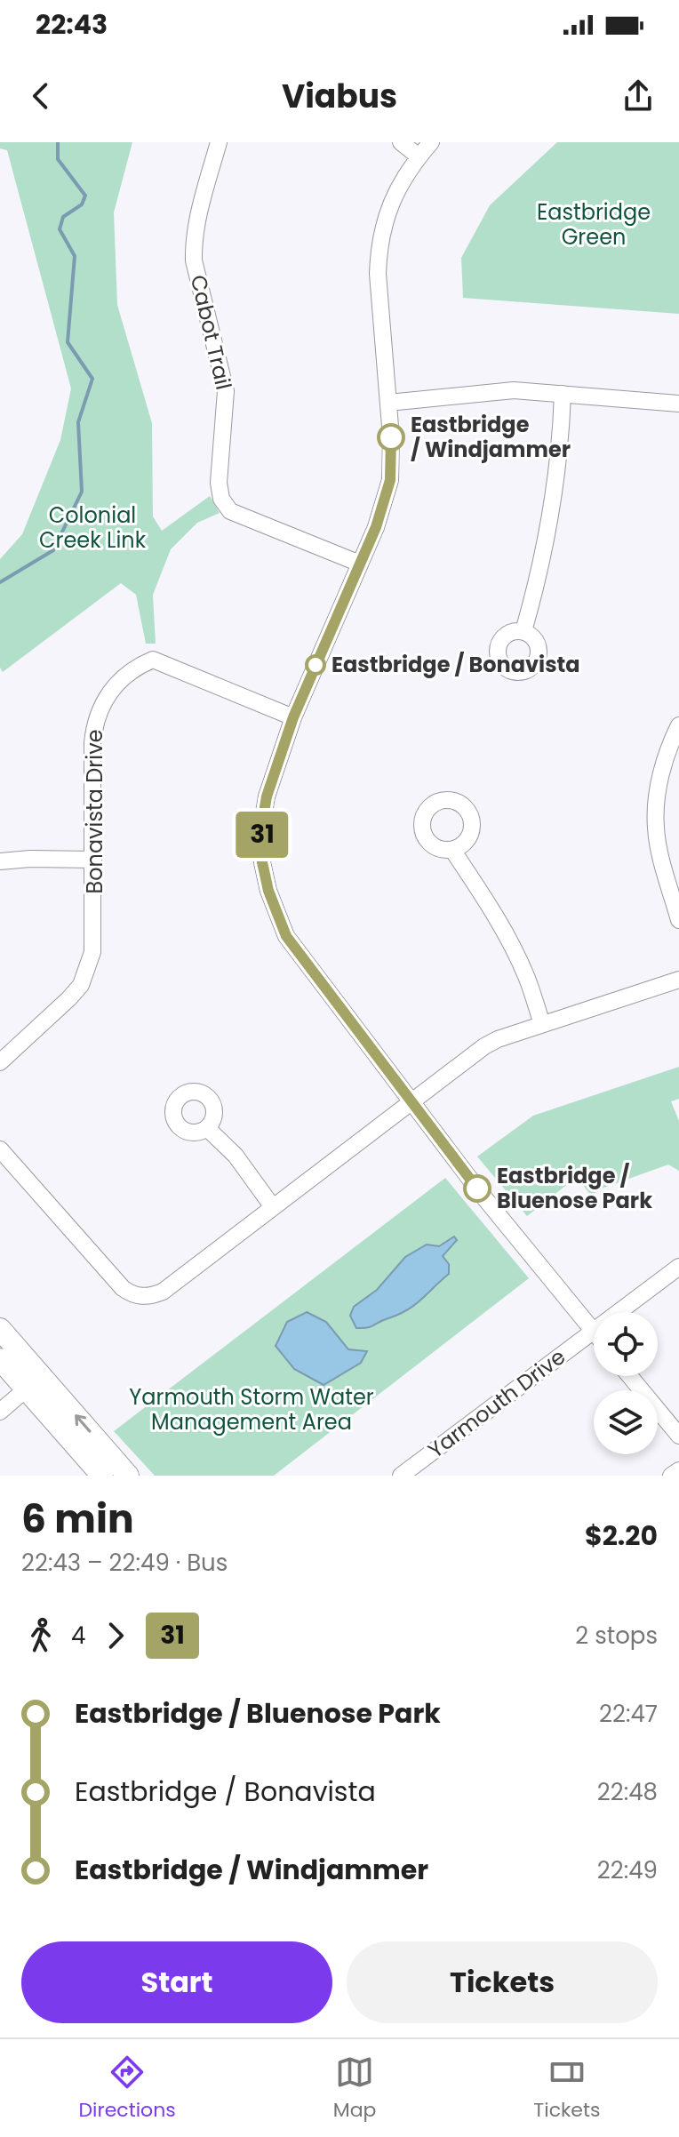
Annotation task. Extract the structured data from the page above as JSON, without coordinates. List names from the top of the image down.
{
  "streets": {
    "street": ["Cabot Trail", "Bonavista Drive", "Yarmouth Drive"]
  },
  "parks": ["Eastbridge Green", "Colonial Creek Link", "Yarmouth Storm Water Management Area"],
  "places": ["Eastbridge / Windjammer", "Eastbridge / Bonavista", "Eastbridge / Bluenose Park"],
  "lines": ["bus line 31"],
  "page": {
    "status": "22:43",
    "header": "Viabus",
    "on_map": "31",
    "heading": ["6 min", "22:43 – 22:49 · Bus", "$2.20"],
    "legs": ["4", "31", "2 stops"],
    "list": [
      {
        "name": "Eastbridge / Bluenose Park",
        "value": "22:47"
      },
      {
        "name": "Eastbridge / Bonavista",
        "value": "22:48"
      },
      {
        "name": "Eastbridge / Windjammer",
        "value": "22:49"
      }
    ],
    "buttons": ["Start", "Tickets"],
    "tabs": ["Directions", "Map", "Tickets"]
  }
}
